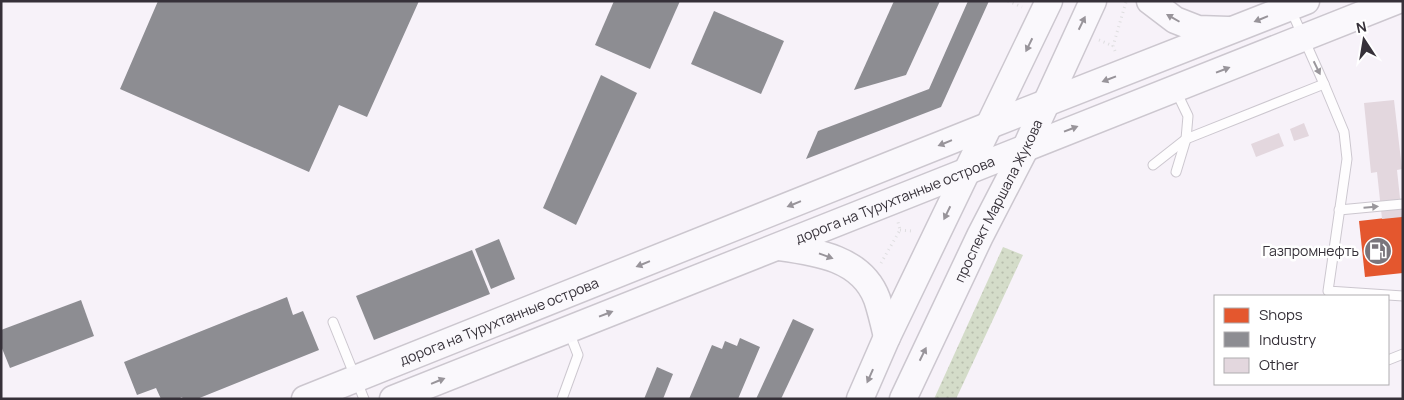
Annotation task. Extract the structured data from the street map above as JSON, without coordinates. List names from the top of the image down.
{
  "streets": {
    "street": ["дорога на Турухтанные острова", "проспект Маршала Жукова"]
  },
  "crossings": [
    ["дорога на Турухтанные острова", "проспект Маршала Жукова"]
  ],
  "places": {
    "fuel station": ["Газпромнефть"]
  },
  "legend": ["Shops", "Industry", "Other"],
  "north": "top"
}
